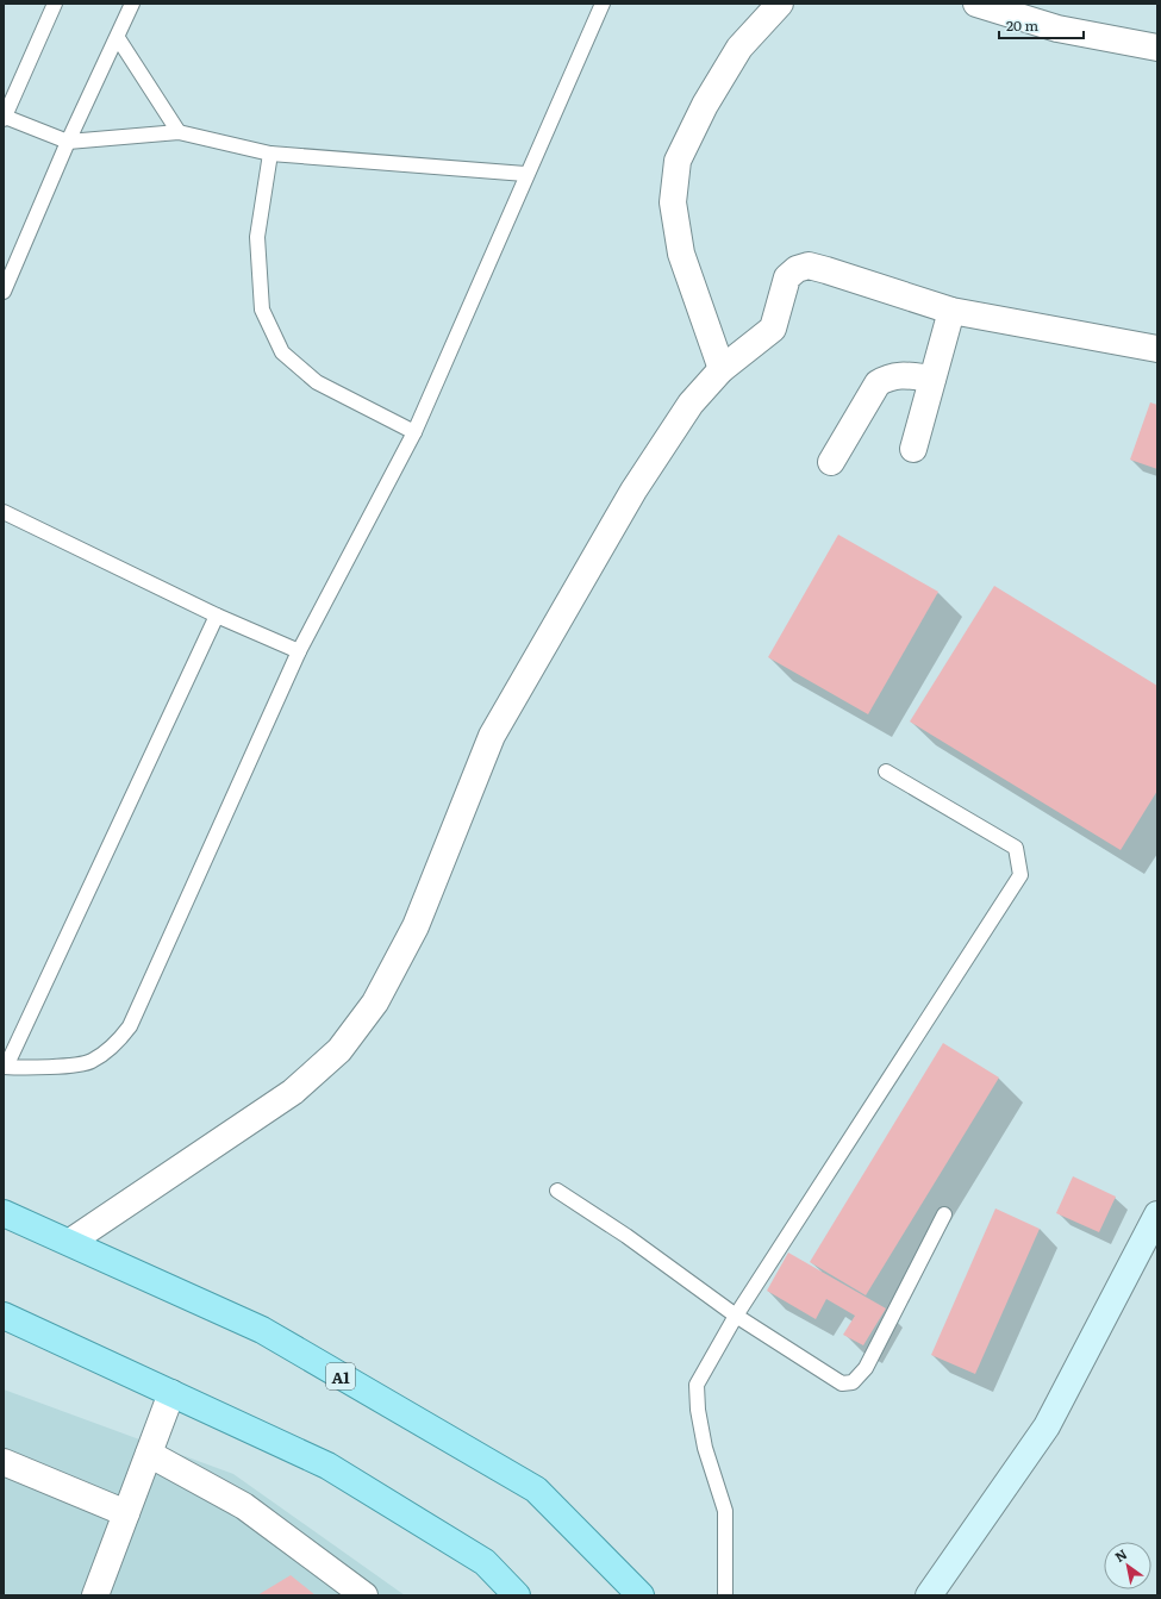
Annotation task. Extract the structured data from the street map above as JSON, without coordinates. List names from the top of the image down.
{
  "streets": {
    "main road": ["A1"]
  },
  "scale_bar": "20 m",
  "north": "top left"
}
